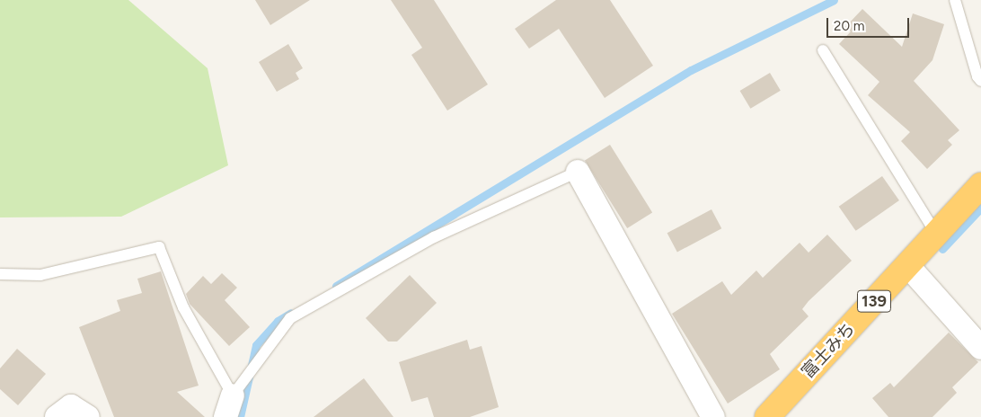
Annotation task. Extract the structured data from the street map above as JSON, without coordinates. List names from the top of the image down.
{
  "streets": {
    "highway": ["139", "富士みち"]
  },
  "scale_bar": "20 m"
}
